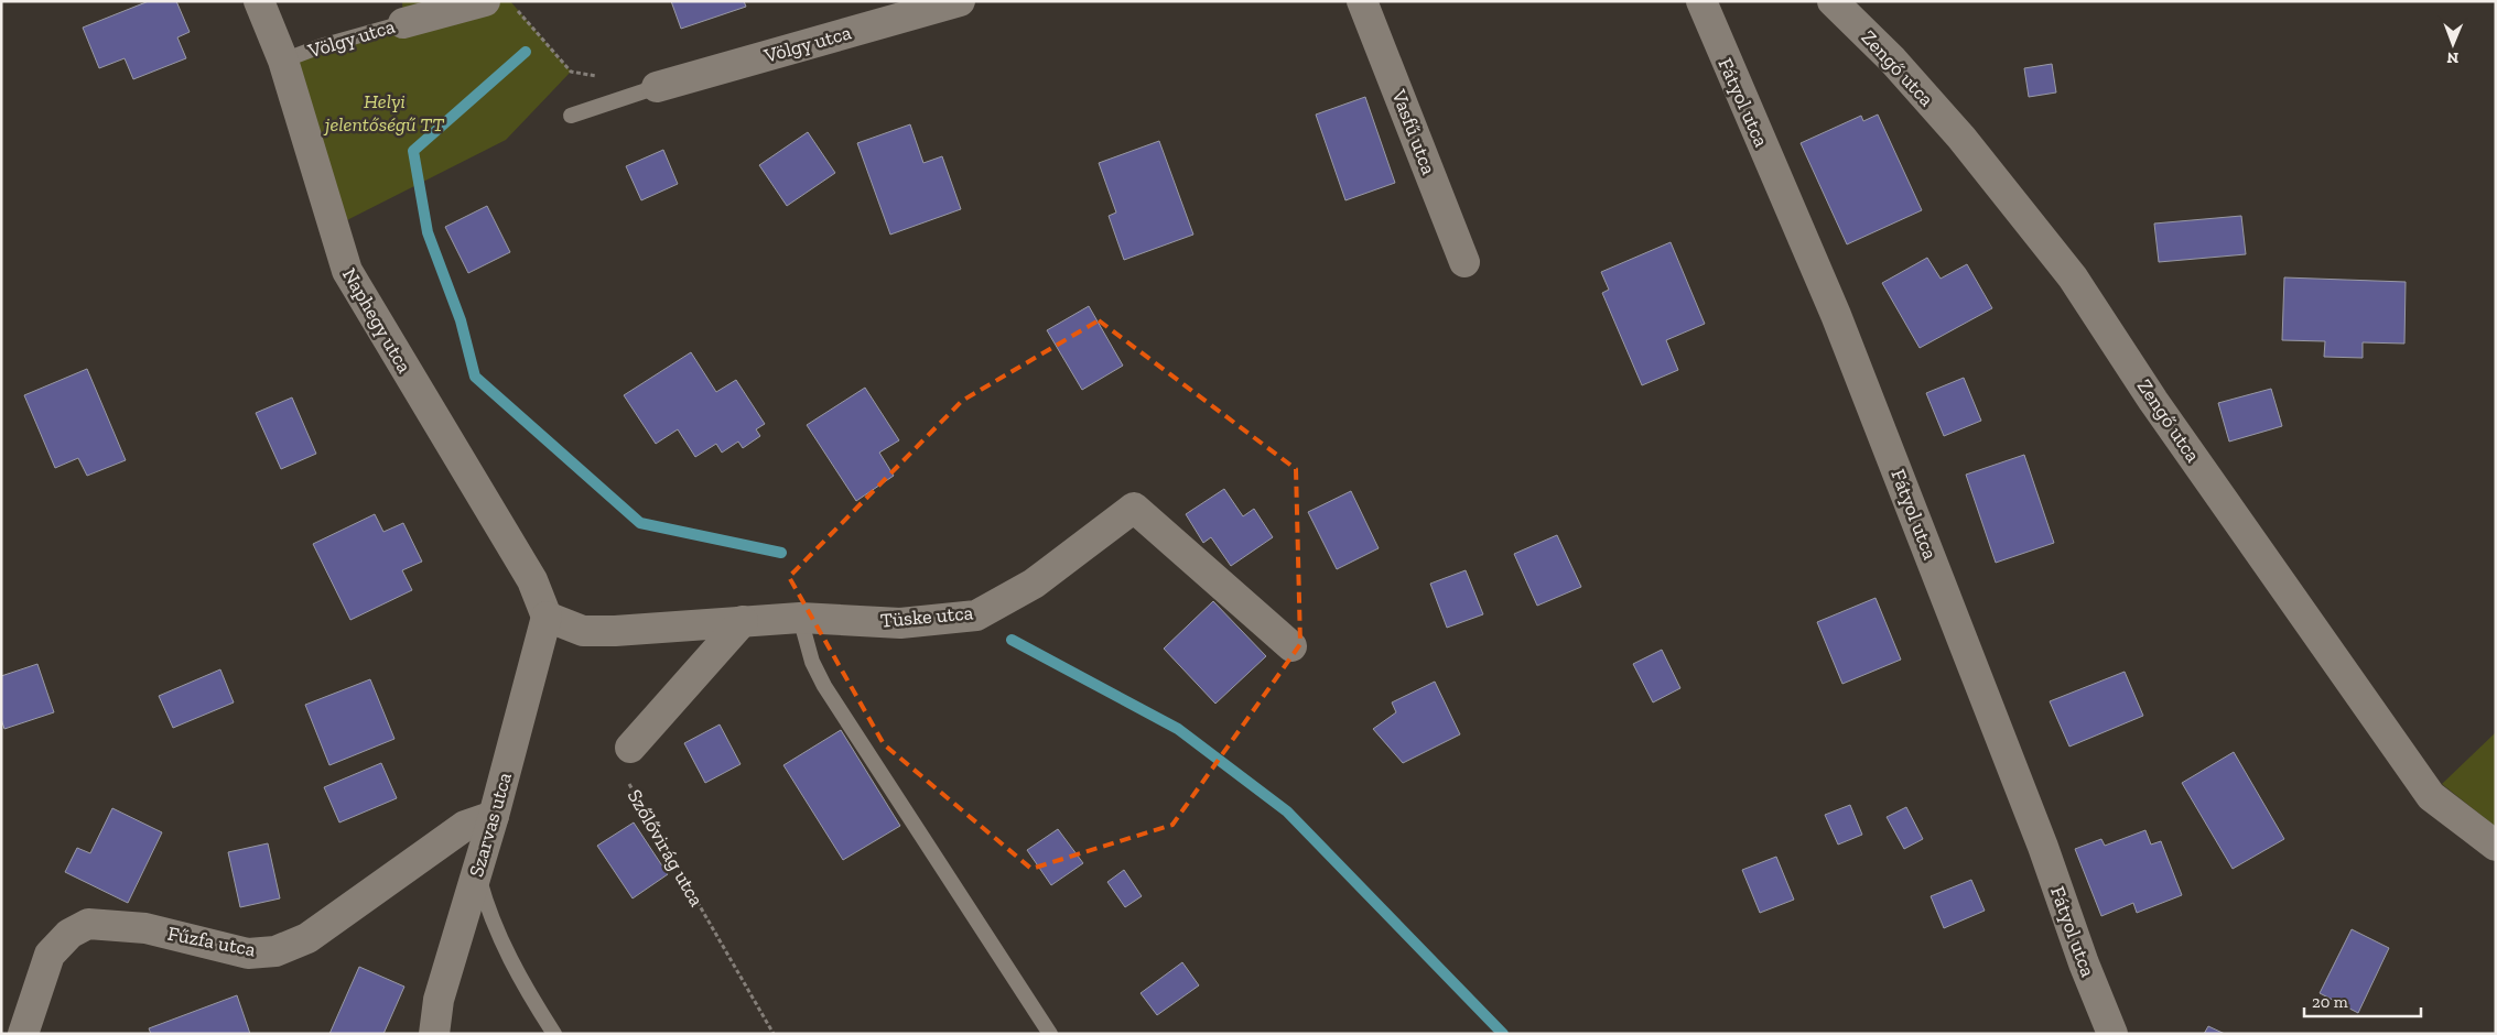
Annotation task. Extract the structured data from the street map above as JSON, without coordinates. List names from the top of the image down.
{
  "streets": {
    "street": [
      "Völgy utca",
      "Zengő utca",
      "Fátyol utca",
      "Vasfű utca",
      "Naphegy utca",
      "Tüske utca",
      "Szarvas utca",
      "Fűzfa utca"
    ],
    "path": ["Szőlővirág utca"]
  },
  "crossings": [
    ["Völgy utca", "Naphegy utca"],
    ["Naphegy utca", "Tüske utca"],
    ["Naphegy utca", "Szarvas utca"],
    ["Tüske utca", "Szarvas utca"],
    ["Szarvas utca", "Fűzfa utca"]
  ],
  "parks": ["Helyi jelentőségű TT"],
  "scale_bar": "20 m",
  "north": "bottom"
}
